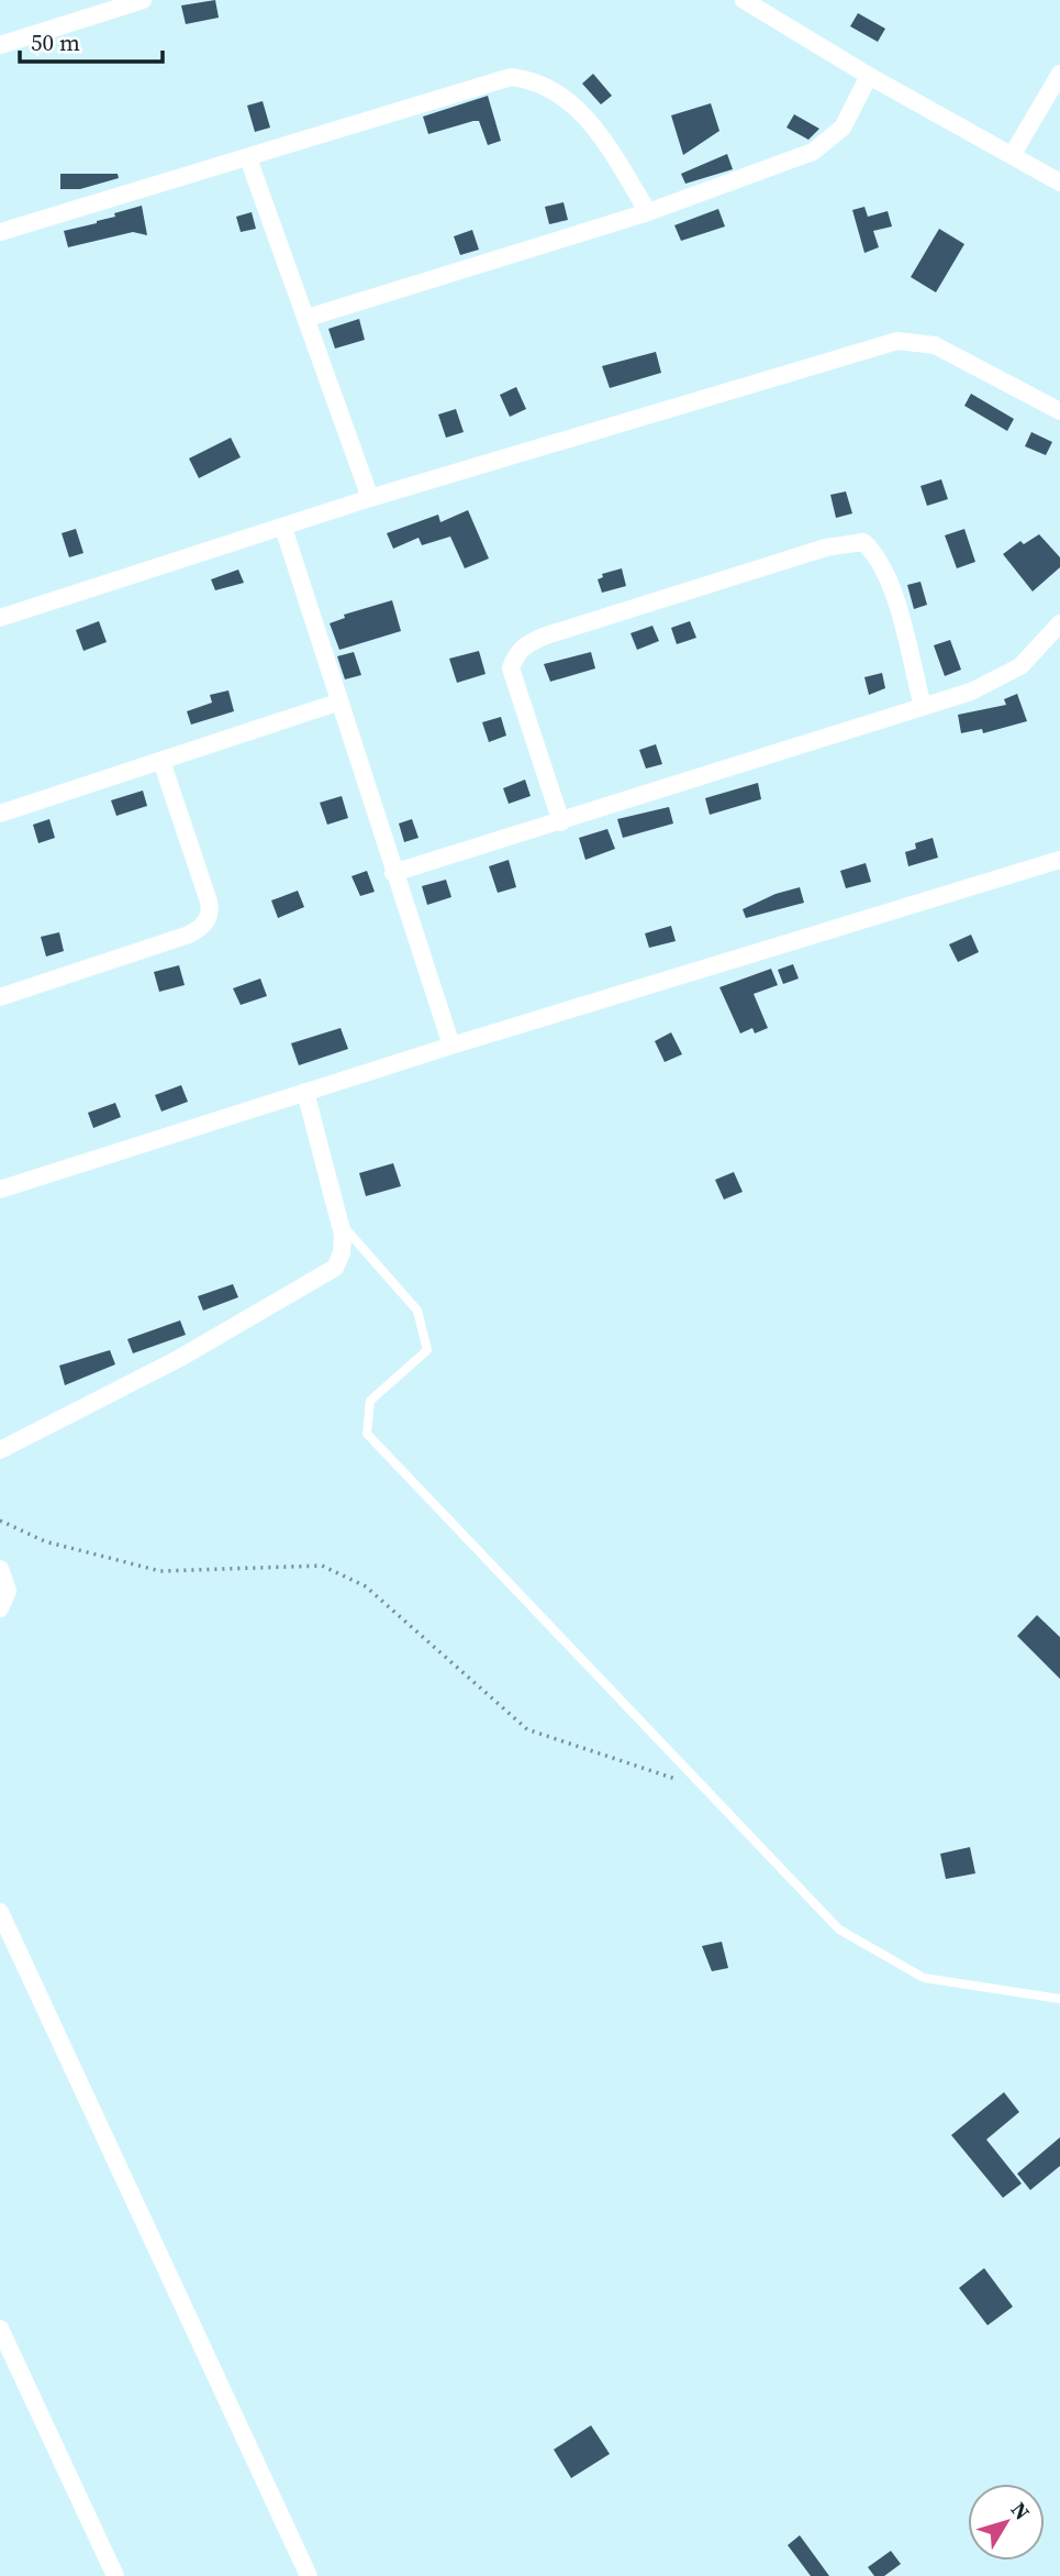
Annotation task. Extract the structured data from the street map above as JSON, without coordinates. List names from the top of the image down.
{
  "scale_bar": "50 m",
  "north": "top right"
}
